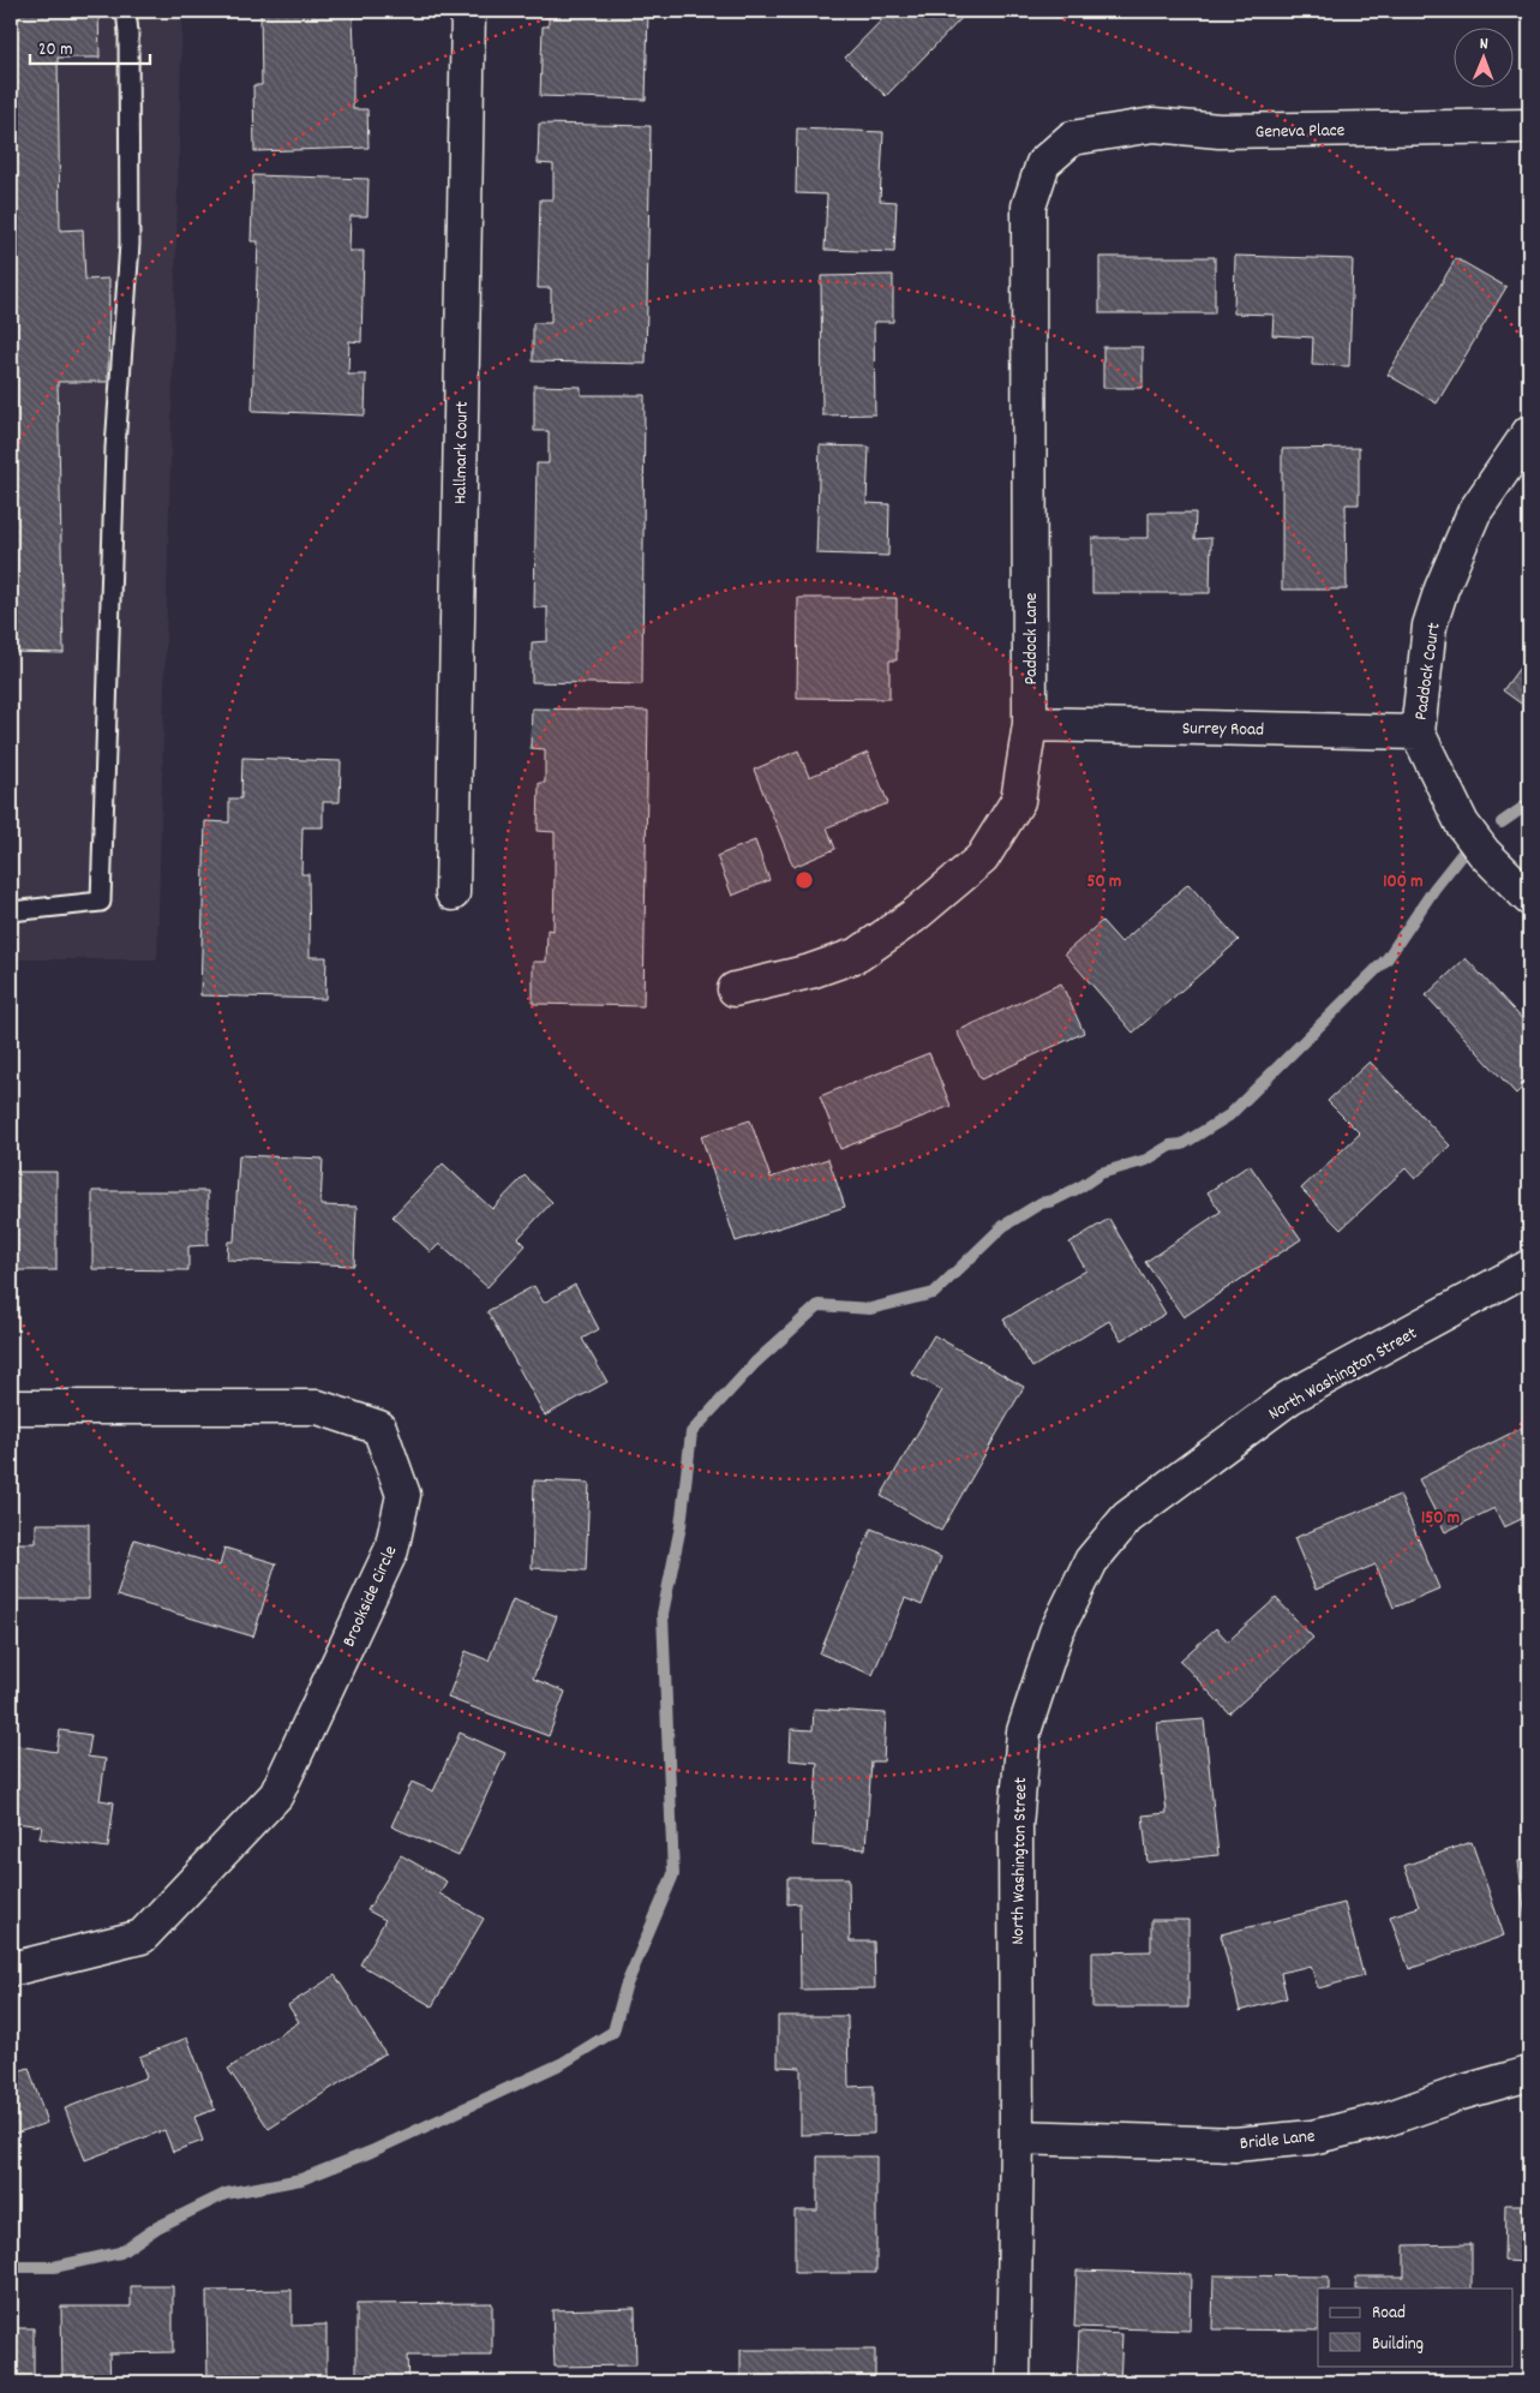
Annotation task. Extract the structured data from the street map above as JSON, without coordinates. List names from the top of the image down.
{
  "streets": {
    "street": [
      "Geneva Place",
      "Hallmark Court",
      "Paddock Lane",
      "Paddock Court",
      "Surrey Road",
      "North Washington Street",
      "Brookside Circle",
      "Bridle Lane"
    ]
  },
  "crossings": [
    ["Geneva Place", "Paddock Lane"],
    ["Paddock Lane", "Surrey Road"],
    ["Paddock Court", "Surrey Road"],
    ["North Washington Street", "Bridle Lane"]
  ],
  "legend": ["Road", "Building"],
  "scale_bar": "20 m",
  "north": "top",
  "rings": ["50 m", "100 m", "150 m"]
}
